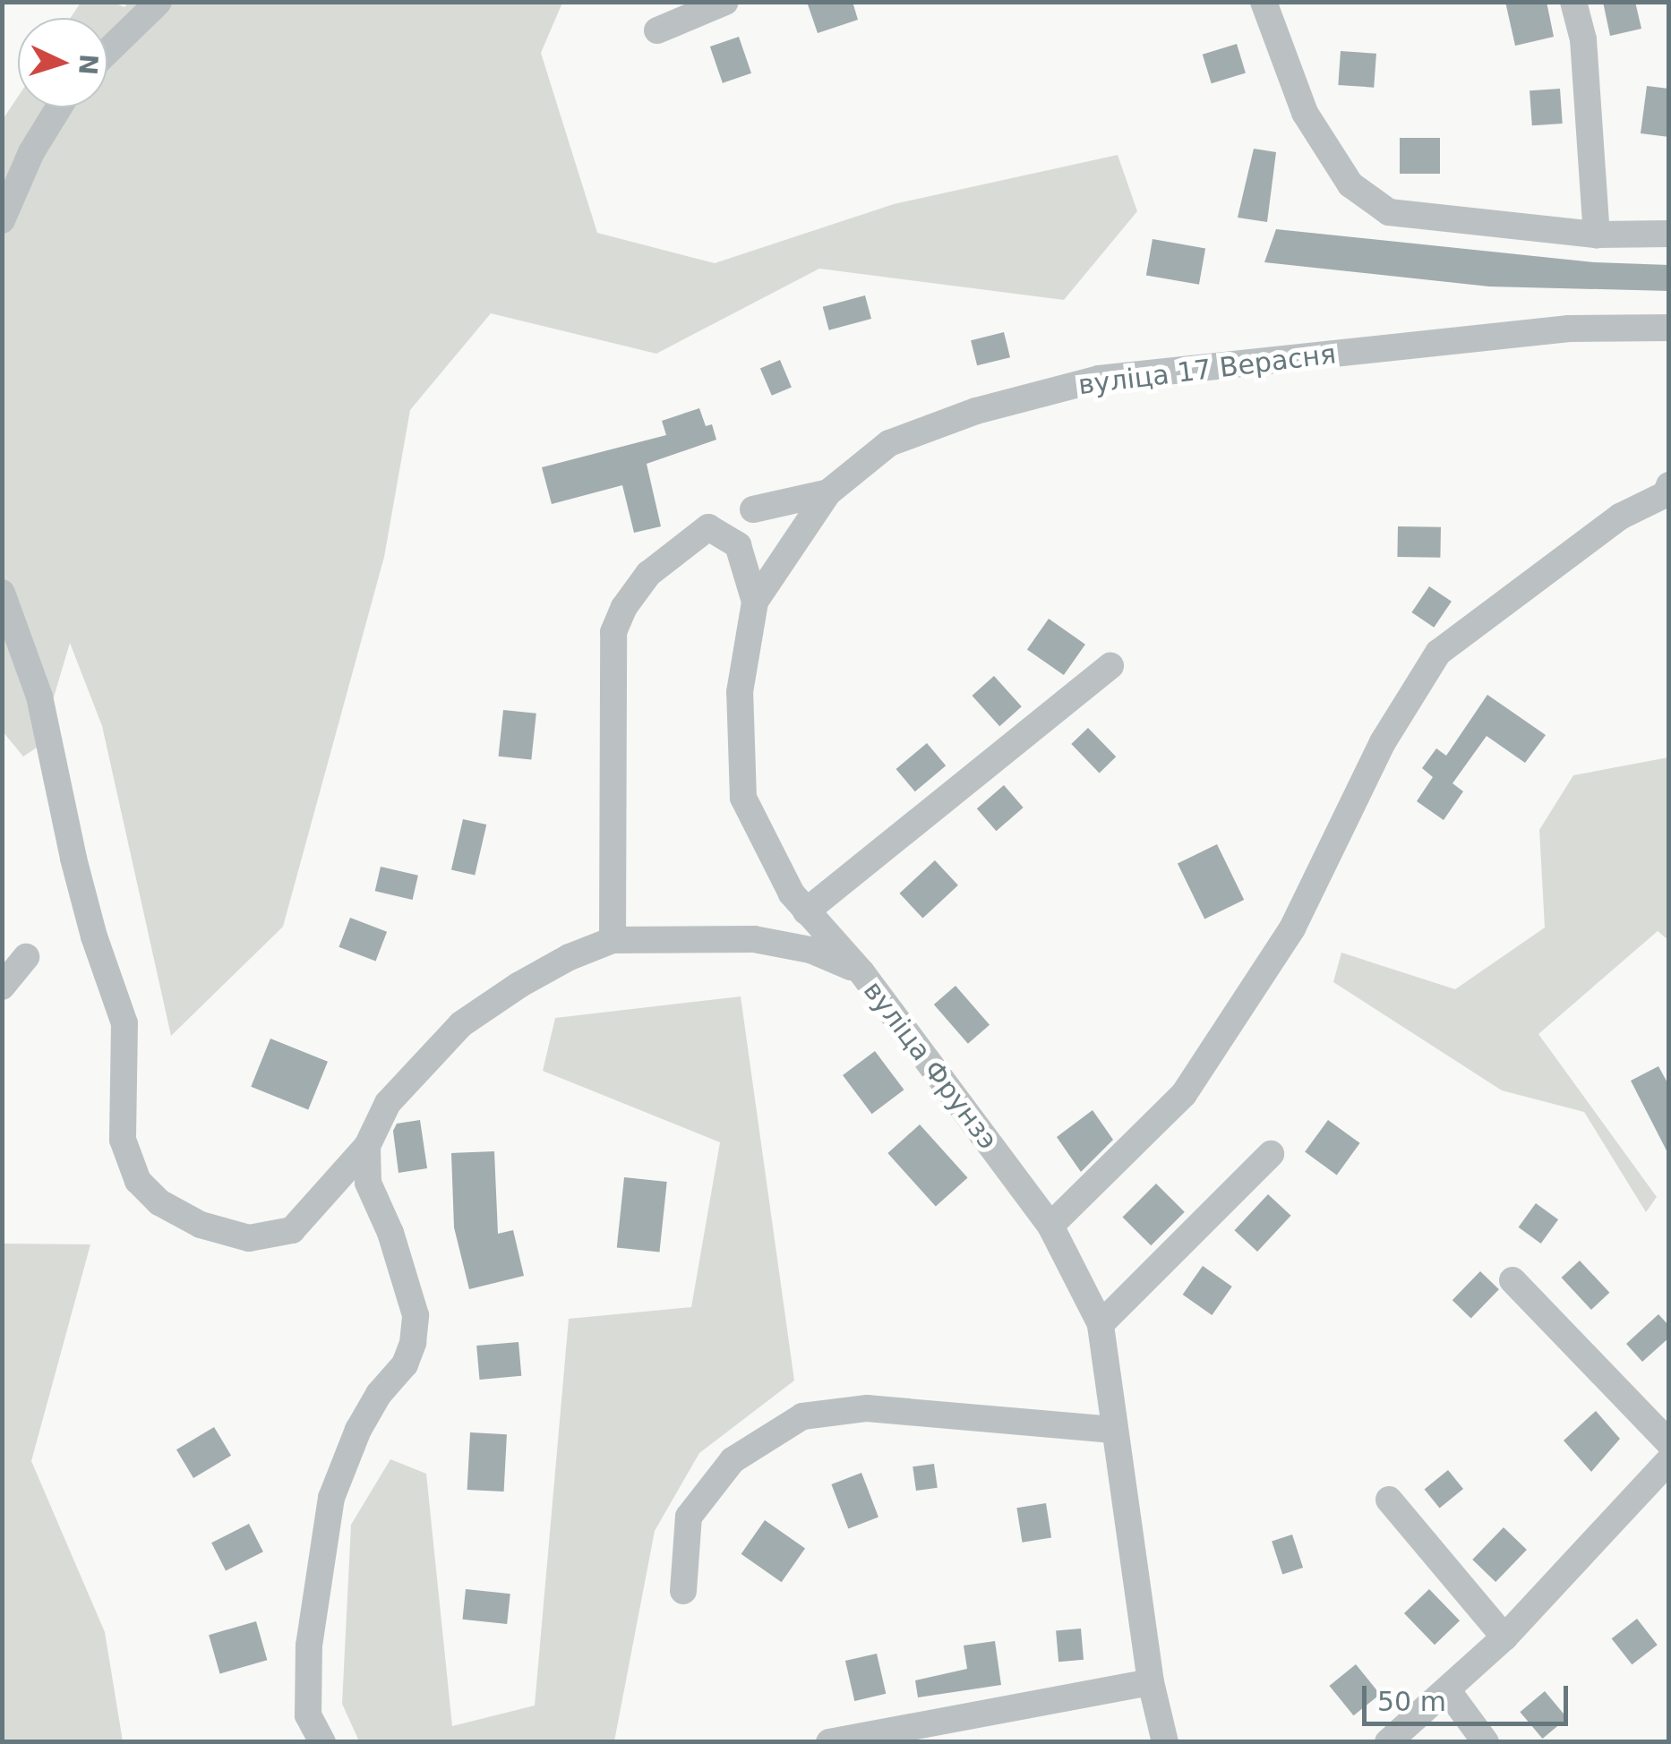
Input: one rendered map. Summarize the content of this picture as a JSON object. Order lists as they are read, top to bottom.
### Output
{
  "streets": {
    "street": ["вуліца 17 Верасня", "вуліца Фрунзэ"]
  },
  "crossings": [
    ["вуліца 17 Верасня", "вуліца Фрунзэ"]
  ],
  "scale_bar": "50 m",
  "north": "right"
}
